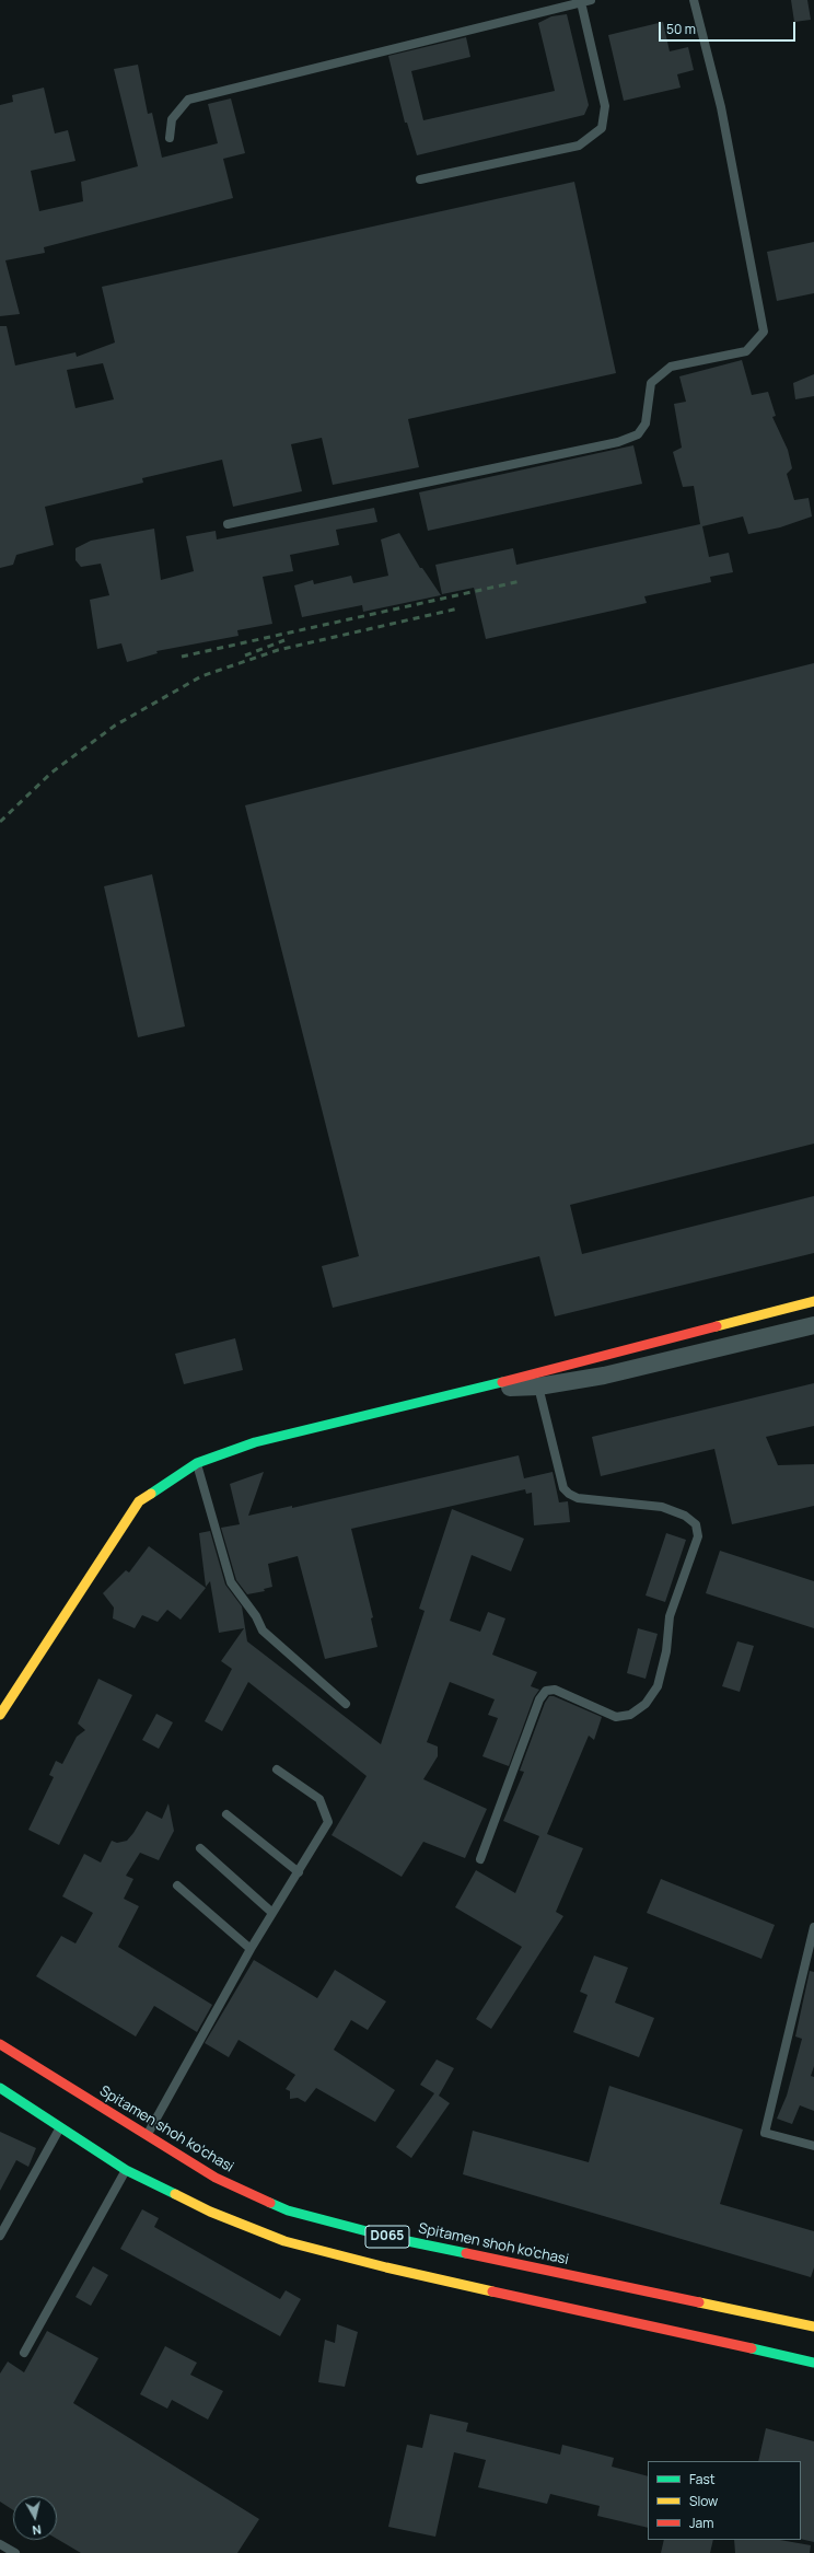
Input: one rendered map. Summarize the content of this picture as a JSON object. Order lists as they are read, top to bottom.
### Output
{
  "streets": {
    "main road": ["Spitamen shoh ko'chasi", "D065"]
  },
  "legend": ["Fast", "Slow", "Jam"],
  "scale_bar": "50 m",
  "north": "bottom"
}
